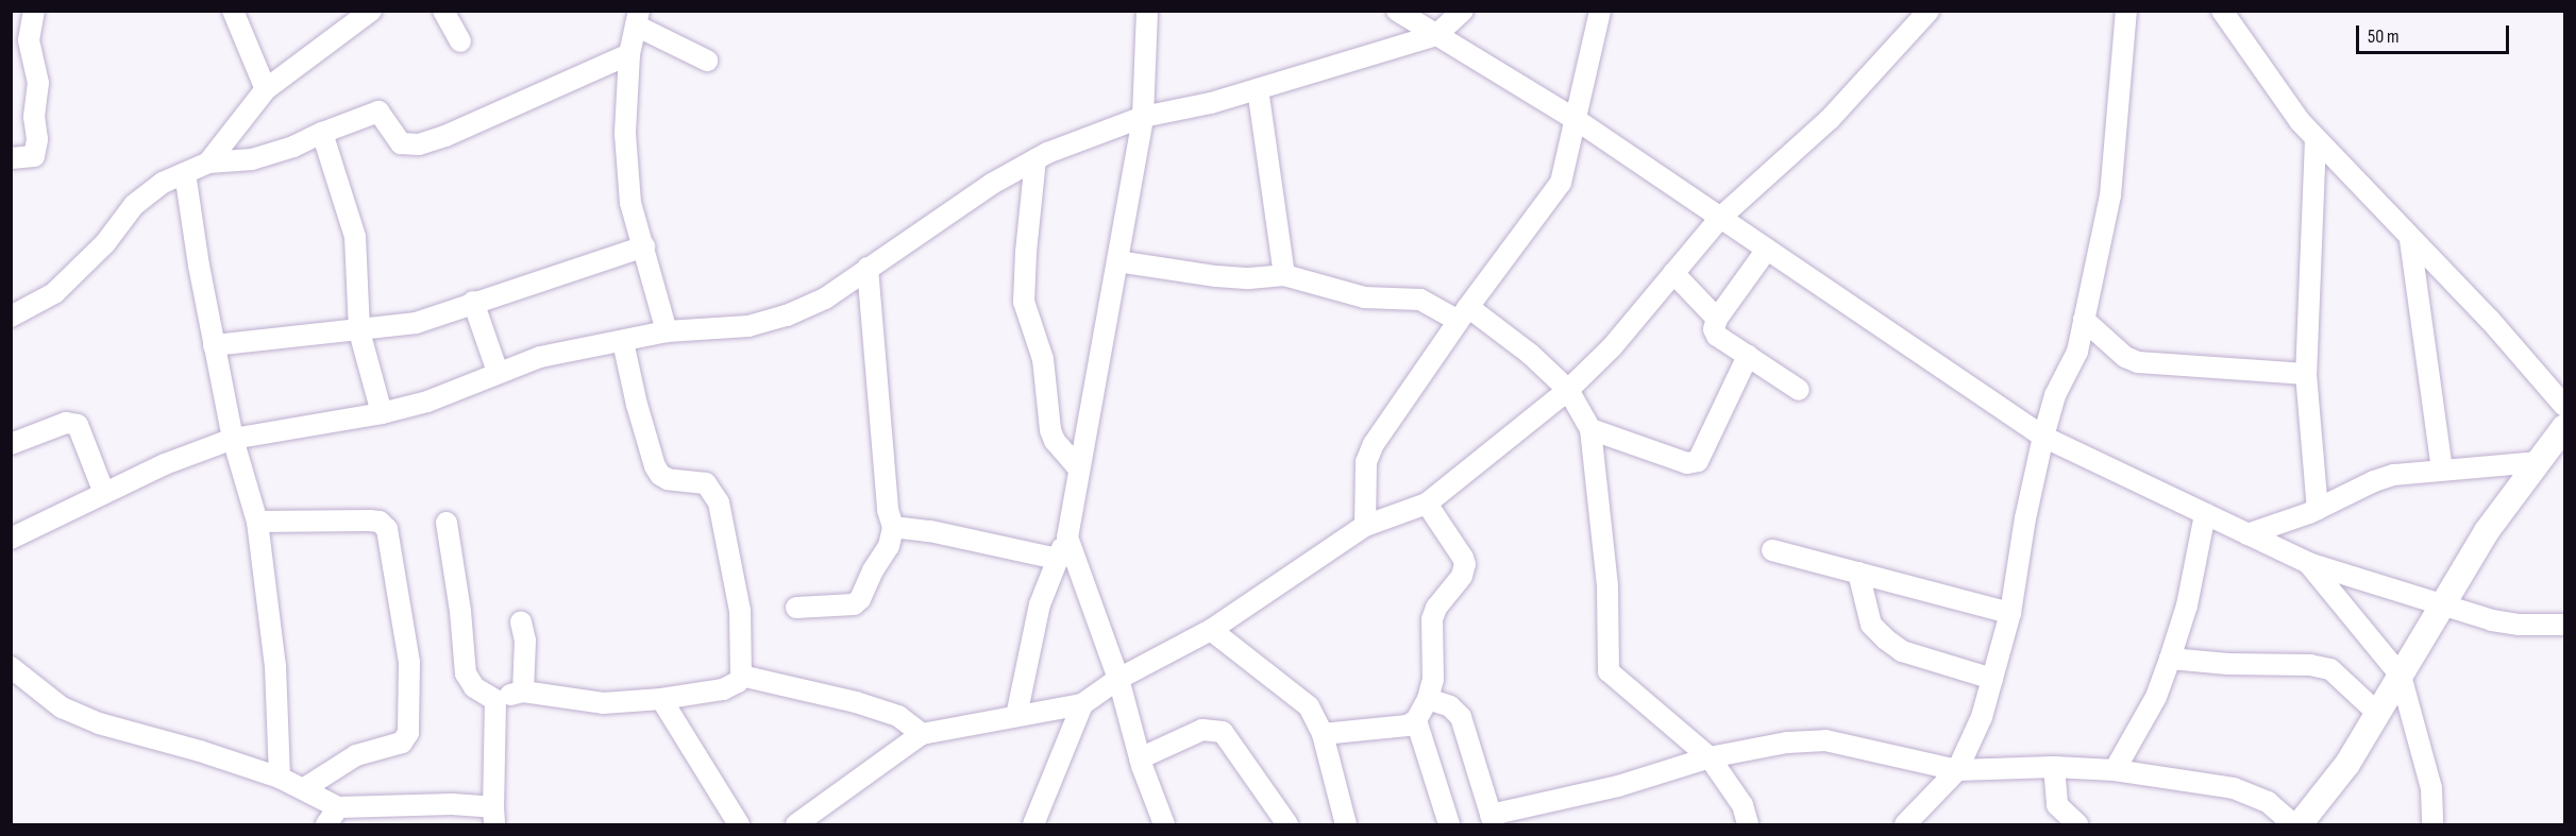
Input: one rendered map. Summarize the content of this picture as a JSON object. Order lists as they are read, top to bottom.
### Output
{
  "scale_bar": "50 m"
}
